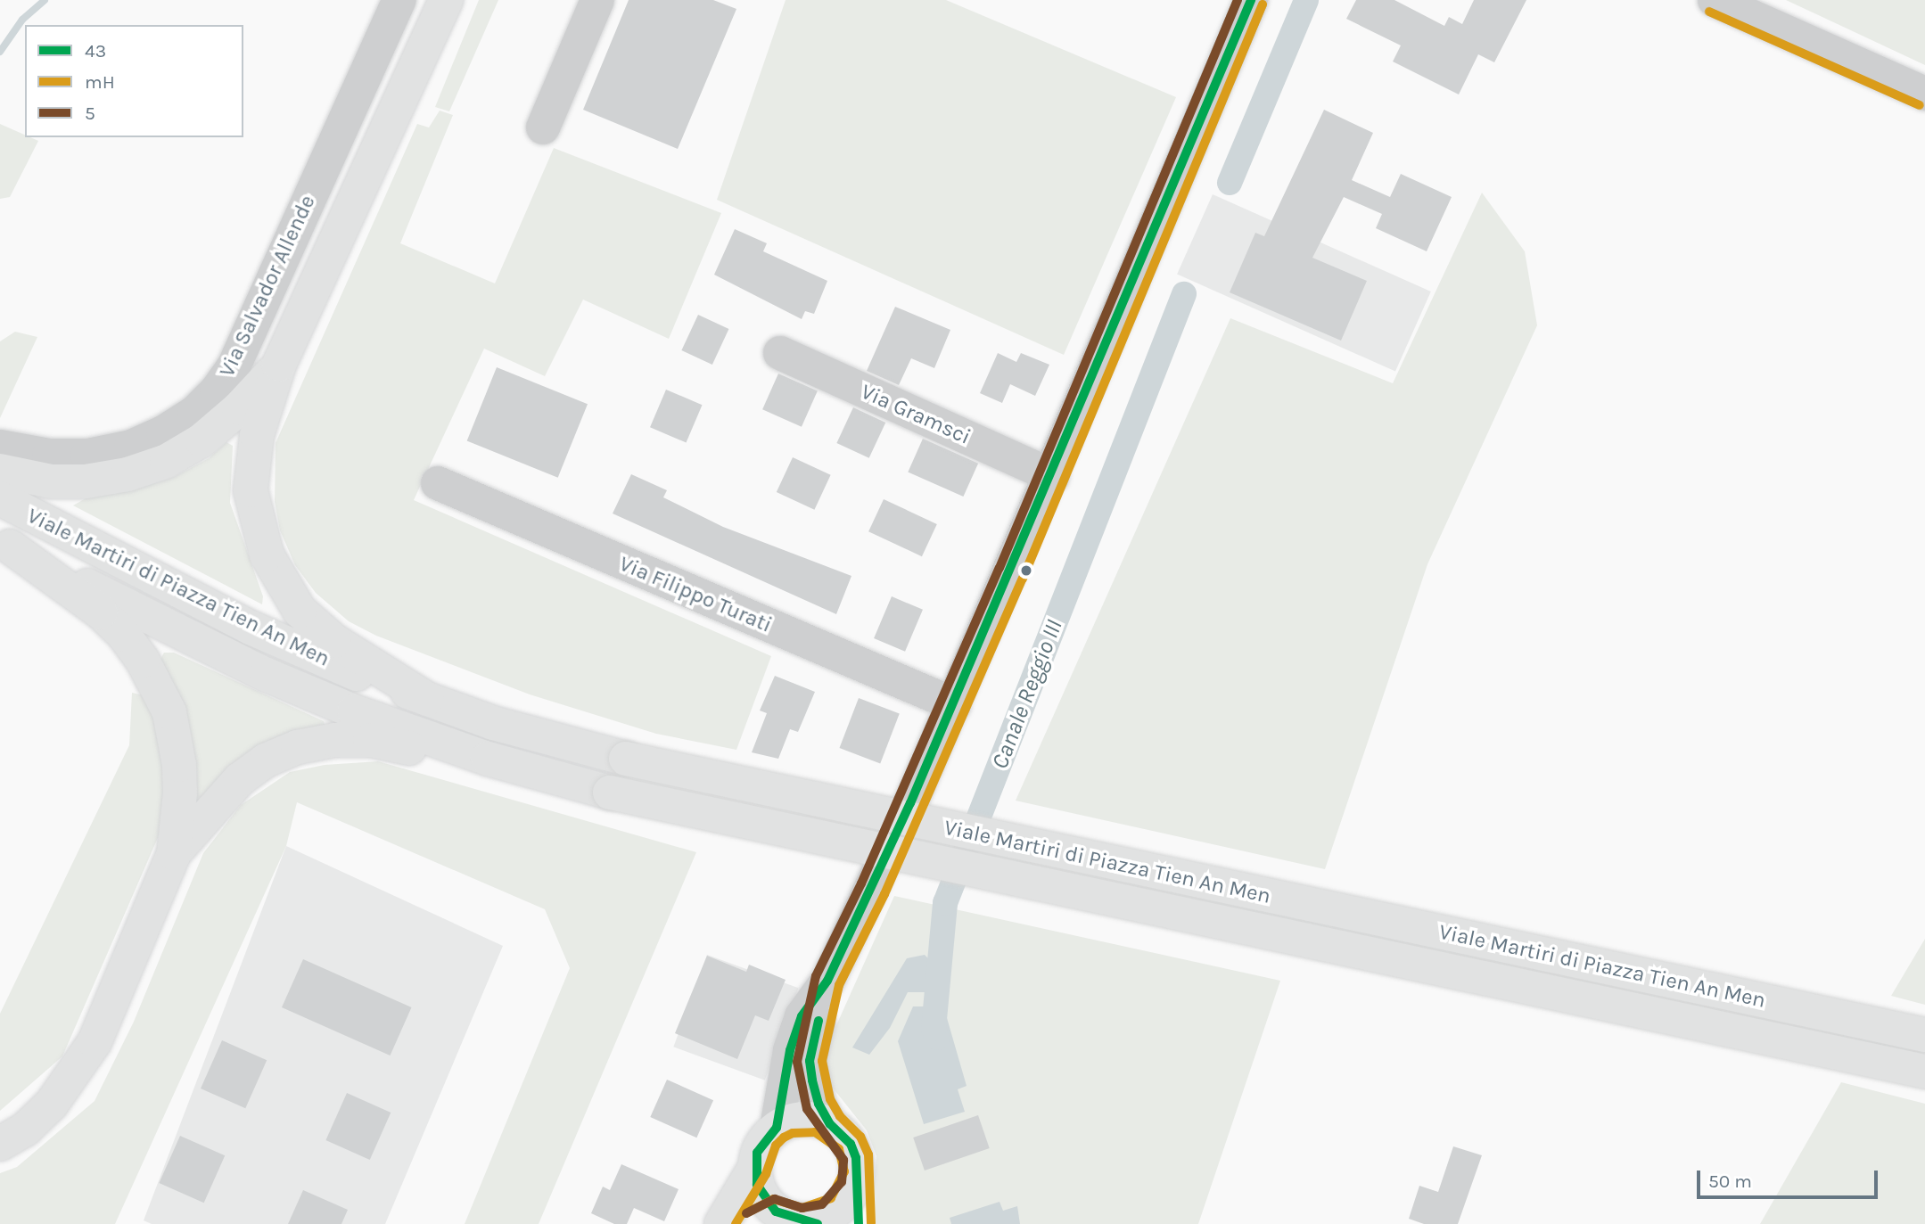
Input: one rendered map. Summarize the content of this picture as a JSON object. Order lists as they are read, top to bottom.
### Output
{
  "streets": {
    "main road": ["Viale Martiri di Piazza Tien An Men"],
    "street": ["Via Salvador Allende", "Via Gramsci", "Via Filippo Turati"]
  },
  "water": ["Canale Reggio III"],
  "lines": ["transit line 43", "transit line 5", "transit line mH"],
  "legend": ["43", "mH", "5"],
  "scale_bar": "50 m"
}
